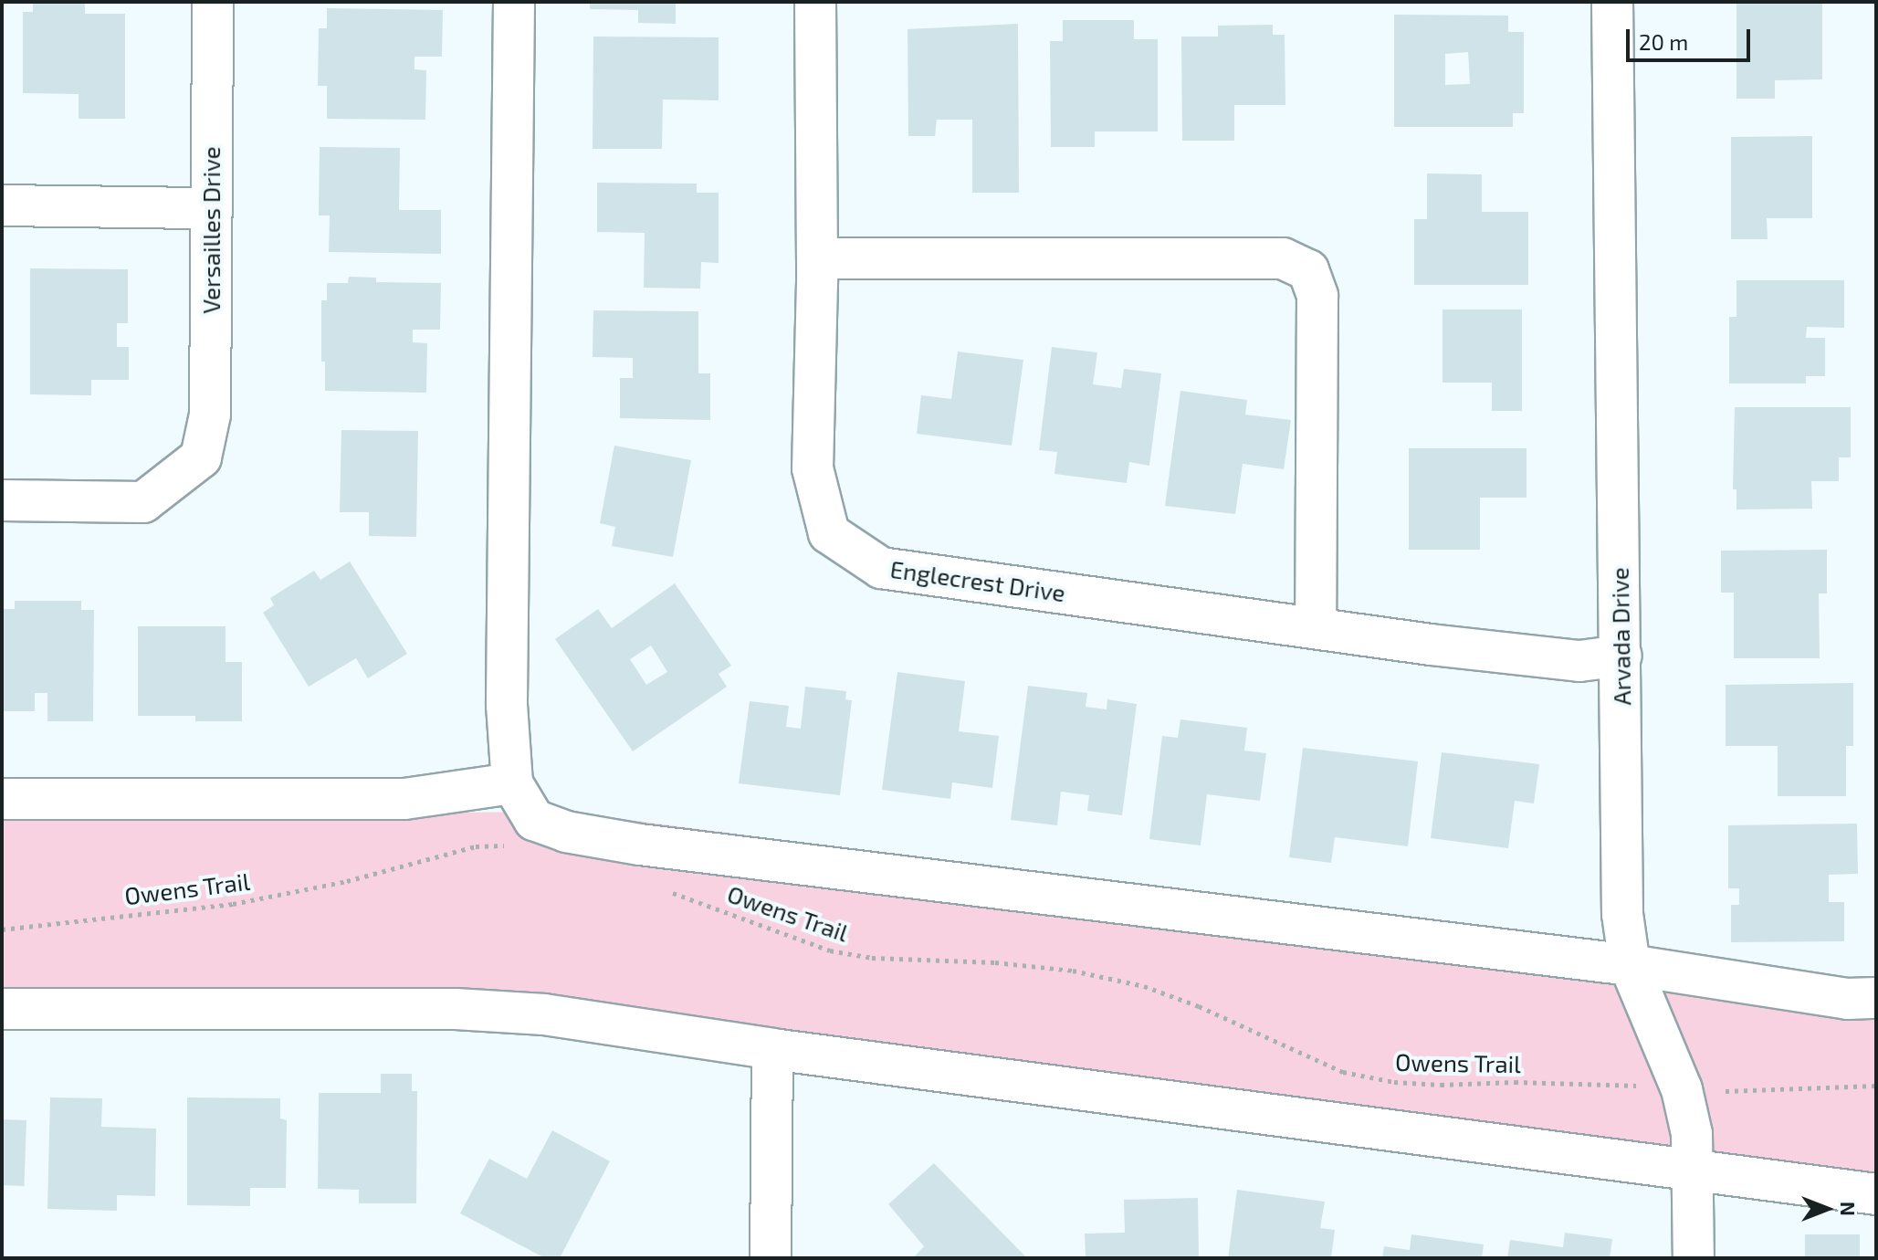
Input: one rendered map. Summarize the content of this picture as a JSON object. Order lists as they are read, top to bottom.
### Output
{
  "streets": {
    "street": ["Versailles Drive", "Englecrest Drive", "Arvada Drive"],
    "path": ["Owens Trail"]
  },
  "crossings": [
    ["Englecrest Drive", "Arvada Drive"]
  ],
  "scale_bar": "20 m",
  "north": "right"
}
